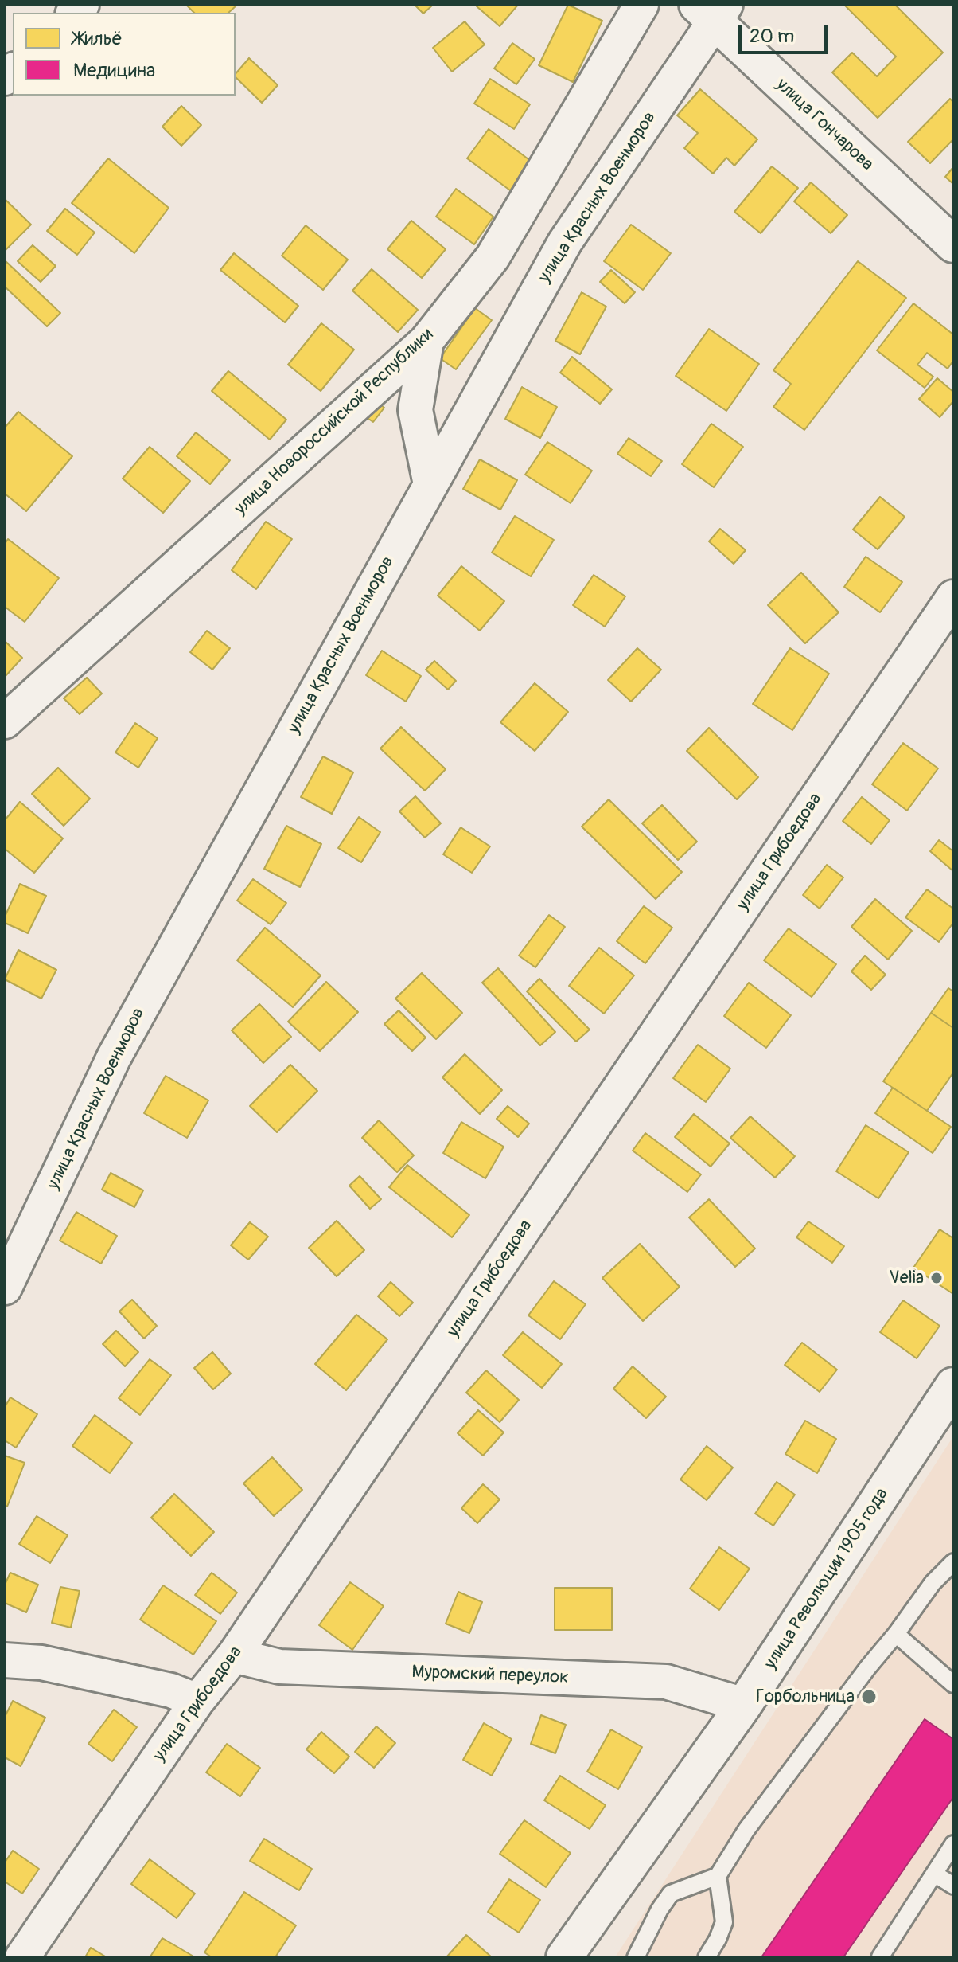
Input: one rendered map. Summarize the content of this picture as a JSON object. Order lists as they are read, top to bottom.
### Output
{
  "streets": {
    "street": [
      "улица Гончарова",
      "улица Красных Военморов",
      "улица Новороссийской Республики",
      "улица Грибоедова",
      "улица Революции 1905 года",
      "Муромский переулок"
    ]
  },
  "crossings": [
    ["улица Гончарова", "улица Красных Военморов"],
    ["улица Грибоедова", "Муромский переулок"],
    ["улица Революции 1905 года", "Муромский переулок"]
  ],
  "places": ["Velia", "Горбольница"],
  "legend": ["Жильё", "Медицина"],
  "scale_bar": "20 m"
}
